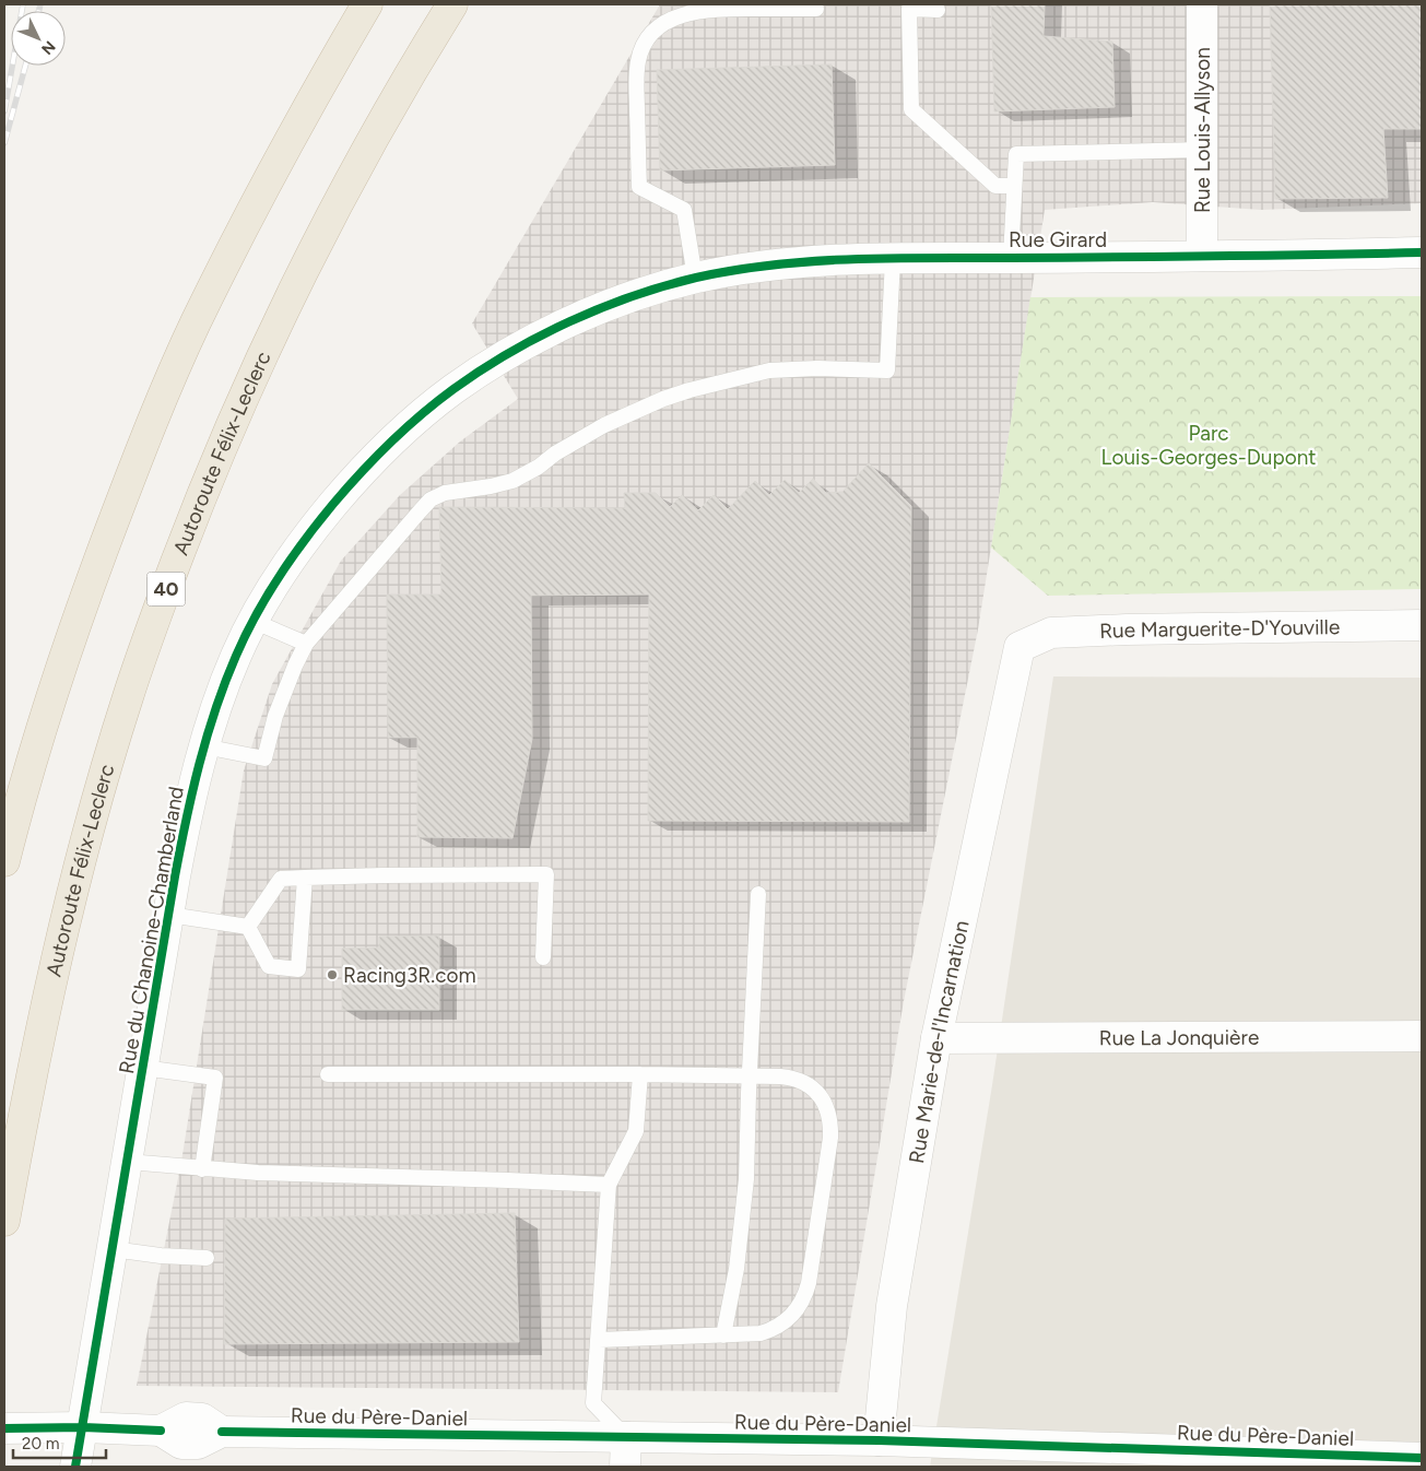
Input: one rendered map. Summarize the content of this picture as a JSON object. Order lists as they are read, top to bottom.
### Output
{
  "streets": {
    "highway": ["Autoroute Félix-Leclerc", "40"],
    "street": [
      "Rue Louis-Allyson",
      "Rue Girard",
      "Rue Marguerite-D'Youville",
      "Rue du Chanoine-Chamberland",
      "Rue La Jonquière",
      "Rue Marie-de-l'Incarnation",
      "Rue du Père-Daniel"
    ]
  },
  "crossings": [
    ["Rue Louis-Allyson", "Rue Girard"],
    ["Rue Girard", "Rue du Chanoine-Chamberland"],
    ["Rue Marguerite-D'Youville", "Rue Marie-de-l'Incarnation"],
    ["Rue du Chanoine-Chamberland", "Rue du Père-Daniel"],
    ["Rue La Jonquière", "Rue Marie-de-l'Incarnation"],
    ["Rue Marie-de-l'Incarnation", "Rue du Père-Daniel"]
  ],
  "parks": ["Parc Louis-Georges-Dupont"],
  "places": ["Racing3R.com"],
  "scale_bar": "20 m",
  "north": "bottom right"
}
